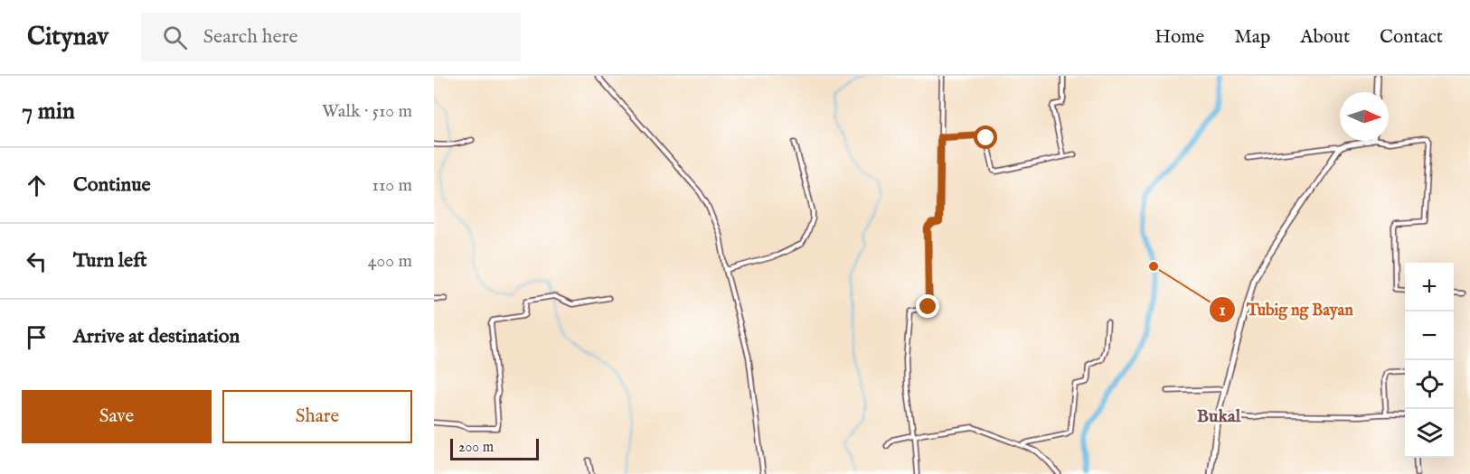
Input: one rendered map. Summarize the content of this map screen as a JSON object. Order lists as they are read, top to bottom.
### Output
{
  "districts": ["Bukal"],
  "places": ["Tubig ng Bayan"],
  "scale_bar": "200 m",
  "north": "right",
  "page": {
    "header": "Citynav",
    "search": "Search here",
    "nav": [
      "Home",
      "Map",
      "About",
      "Contact"
    ],
    "heading": ["7 min", "Walk · 510 m"],
    "list": [
      ["Continue", "110 m"],
      ["Turn left", "400 m"],
      "Arrive at destination"
    ],
    "map_buttons": ["+", "−"],
    "buttons": ["Save", "Share"],
    "scale": "200 m"
  }
}
